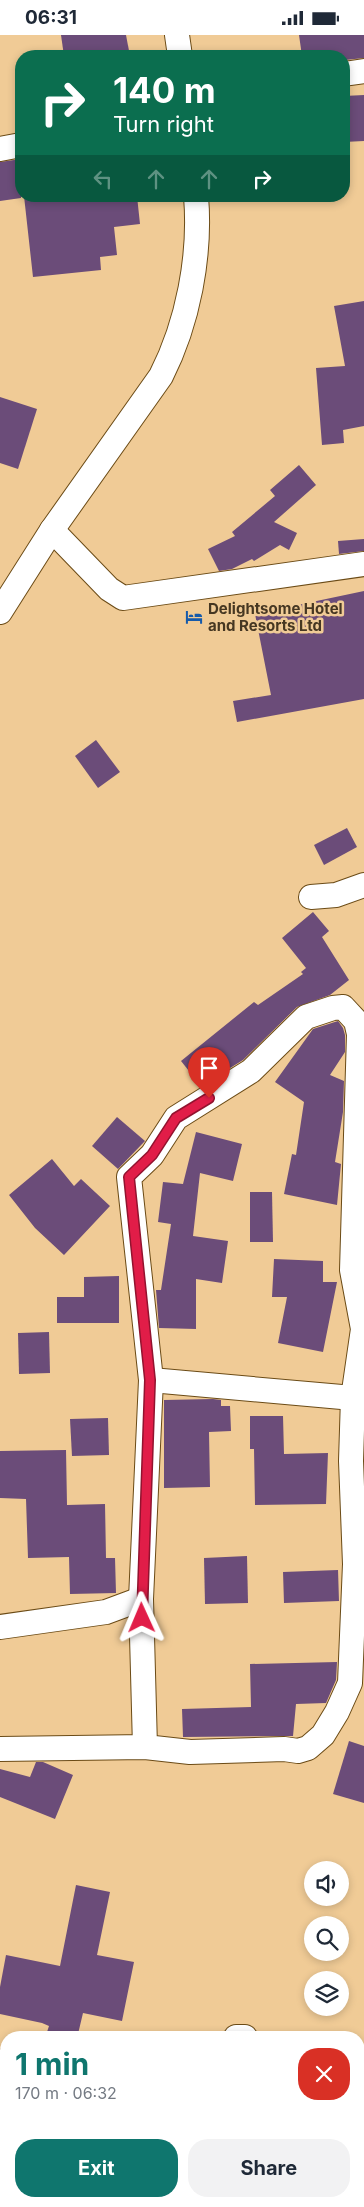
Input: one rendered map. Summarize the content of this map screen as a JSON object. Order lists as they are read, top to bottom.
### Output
{
  "places": {
    "hotel": ["Delightsome Hotel and Resorts Ltd"]
  },
  "page": {
    "status": "06:31",
    "turn": ["140 m", "Turn right"],
    "heading": ["1 min", "170 m · 06:32"],
    "buttons": ["Exit", "Share"]
  }
}
